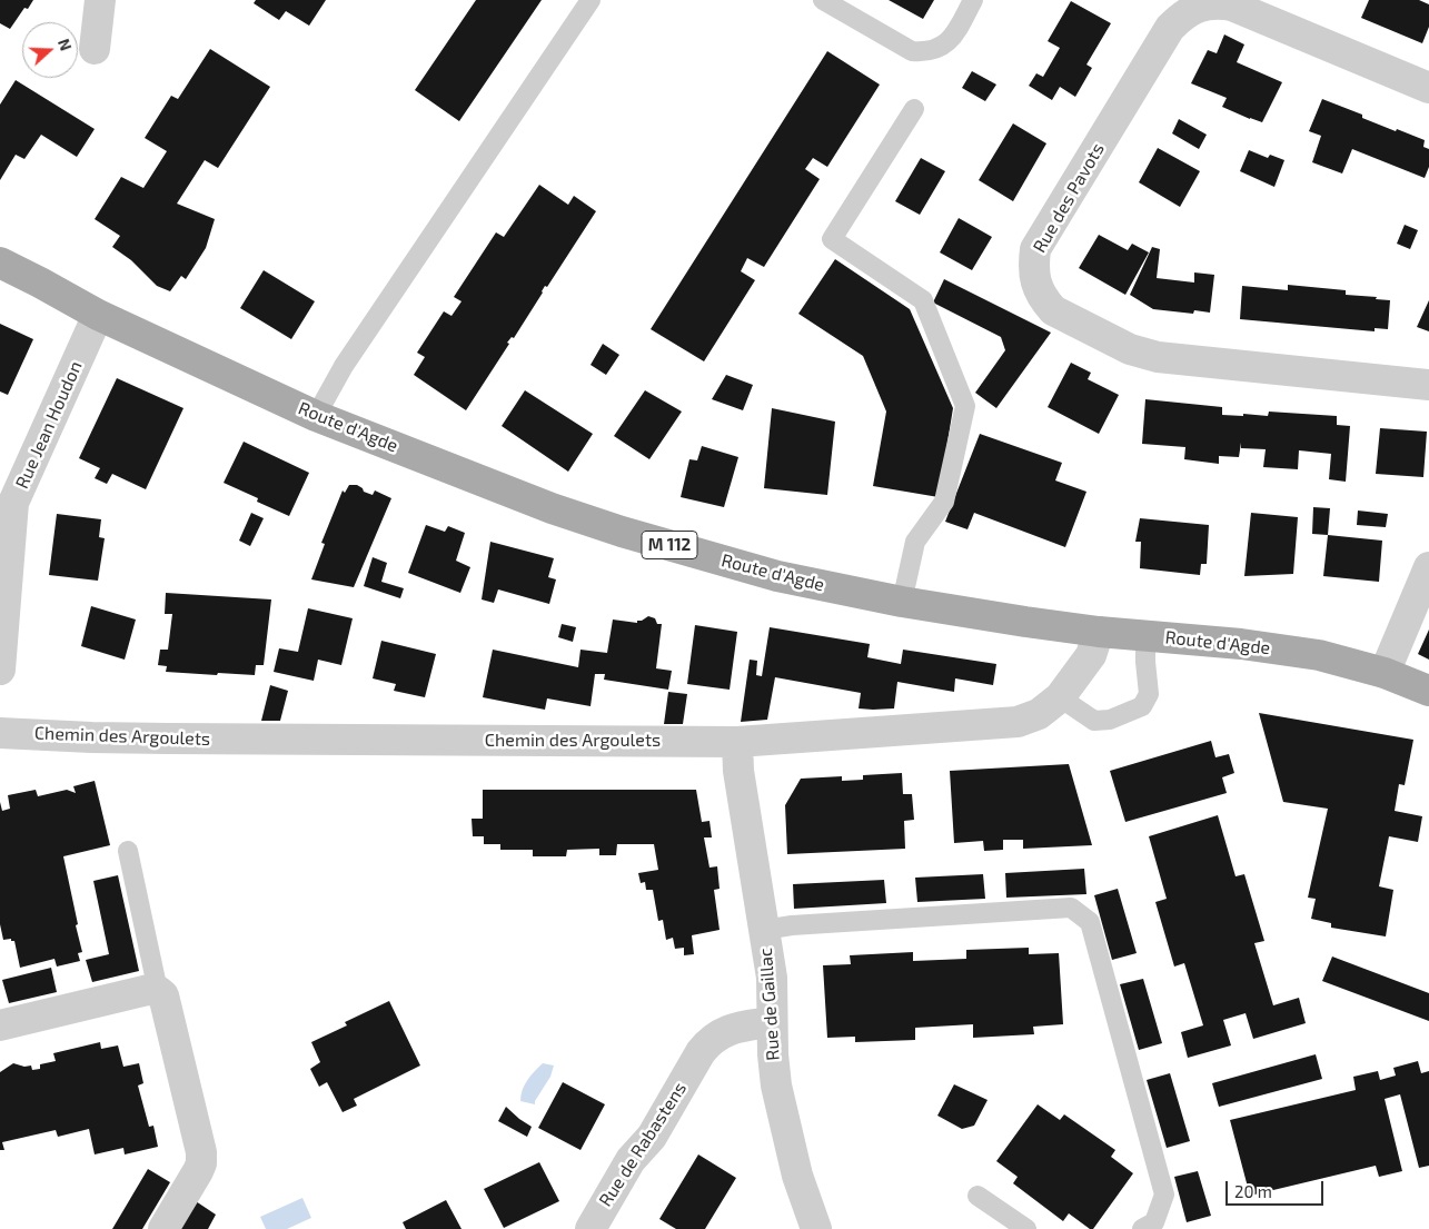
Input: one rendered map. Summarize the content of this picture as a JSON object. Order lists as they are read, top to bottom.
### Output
{
  "streets": {
    "main road": ["Route d'Agde", "M 112"],
    "street": [
      "Rue des Pavots",
      "Rue Jean Houdon",
      "Chemin des Argoulets",
      "Rue de Gaillac",
      "Rue de Rabastens"
    ]
  },
  "crossings": [
    ["Rue Jean Houdon", "Route d'Agde"],
    ["Route d'Agde", "Chemin des Argoulets"],
    ["Chemin des Argoulets", "Rue de Gaillac"],
    ["Rue de Gaillac", "Rue de Rabastens"]
  ],
  "scale_bar": "20 m",
  "north": "right"
}
